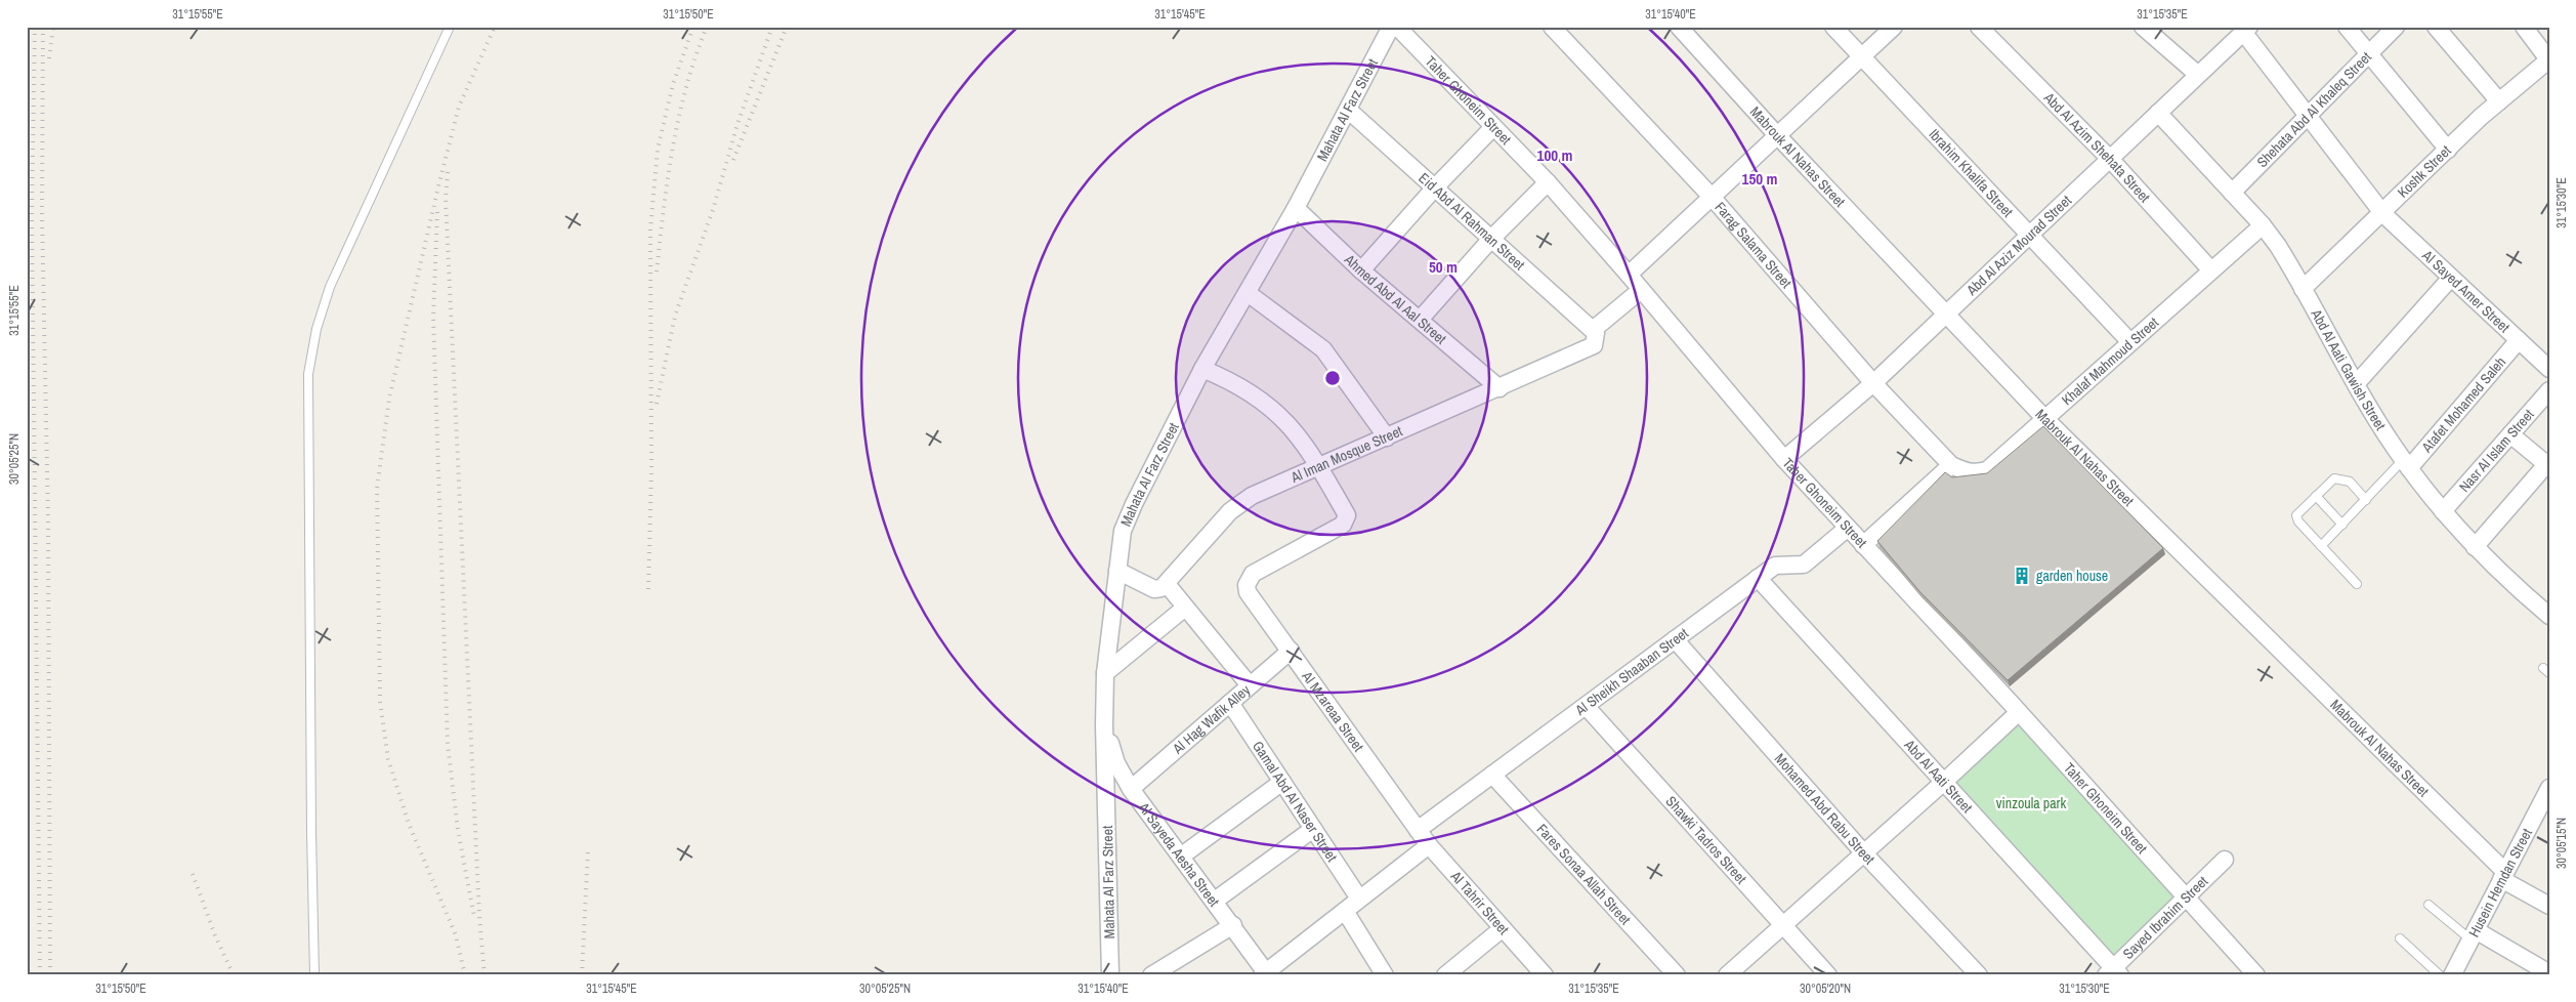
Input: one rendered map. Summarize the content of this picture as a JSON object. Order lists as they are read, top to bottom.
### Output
{
  "streets": {
    "street": [
      "Taher Ghoneim Street",
      "Mahata Al Farz Street",
      "Shehata Abd Al Khaleq Street",
      "Abd Al Azim Shehata Street",
      "Mabrouk Al Nahas Street",
      "Ibrahim Khalifa Street",
      "Koshk Street",
      "Eid Abd Al Rahman Street",
      "Farag Salama Street",
      "Abd Al Aziz Mourad Street",
      "Al Sayed Amer Street",
      "Ahmed Abd Al Aal Street",
      "Khalaf Mahmoud Street",
      "Abd Al Aati Gawish Street",
      "Atafet Mohamed Saleh",
      "Nasr Al Islam Street",
      "Al Iman Mosque Street",
      "Al Sheikh Shaaban Street",
      "Al Mzareaa Street",
      "Al Hag Wafik Alley",
      "Abd Al Aati Street",
      "Gamal Abd Al Naser Street",
      "Mohamed Abd Rabu Street",
      "Shawki Tadros Street",
      "Al Sayeda Aesha Street",
      "Fares Sonaa Allah Street",
      "Husein Hemdan Street",
      "Al Tahrir Street",
      "Sayed Ibrahim Street"
    ]
  },
  "crossings": [
    ["Taher Ghoneim Street", "Abd Al Aziz Mourad Street"],
    ["Taher Ghoneim Street", "Al Sheikh Shaaban Street"],
    ["Taher Ghoneim Street", "Sayed Ibrahim Street"],
    ["Mahata Al Farz Street", "Eid Abd Al Rahman Street"],
    ["Mahata Al Farz Street", "Ahmed Abd Al Aal Street"],
    ["Mahata Al Farz Street", "Al Sayeda Aesha Street"],
    ["Shehata Abd Al Khaleq Street", "Al Sayed Amer Street"],
    ["Shehata Abd Al Khaleq Street", "Abd Al Aati Gawish Street"],
    ["Abd Al Azim Shehata Street", "Abd Al Aziz Mourad Street"],
    ["Abd Al Azim Shehata Street", "Khalaf Mahmoud Street"],
    ["Mabrouk Al Nahas Street", "Abd Al Aziz Mourad Street"],
    ["Mabrouk Al Nahas Street", "Khalaf Mahmoud Street"],
    ["Mabrouk Al Nahas Street", "Husein Hemdan Street"],
    ["Ibrahim Khalifa Street", "Abd Al Aziz Mourad Street"],
    ["Ibrahim Khalifa Street", "Khalaf Mahmoud Street"],
    ["Koshk Street", "Al Sayed Amer Street"],
    ["Koshk Street", "Abd Al Aati Gawish Street"],
    ["Eid Abd Al Rahman Street", "Al Iman Mosque Street"],
    ["Farag Salama Street", "Abd Al Aziz Mourad Street"],
    ["Farag Salama Street", "Khalaf Mahmoud Street"],
    ["Abd Al Aziz Mourad Street", "Al Sayed Amer Street"],
    ["Abd Al Aziz Mourad Street", "Abd Al Aati Gawish Street"],
    ["Al Sayed Amer Street", "Atafet Mohamed Saleh"],
    ["Ahmed Abd Al Aal Street", "Al Iman Mosque Street"],
    ["Khalaf Mahmoud Street", "Abd Al Aati Gawish Street"],
    ["Abd Al Aati Gawish Street", "Atafet Mohamed Saleh"],
    ["Abd Al Aati Gawish Street", "Nasr Al Islam Street"],
    ["Al Iman Mosque Street", "Al Mzareaa Street"],
    ["Al Sheikh Shaaban Street", "Al Mzareaa Street"],
    ["Al Sheikh Shaaban Street", "Abd Al Aati Street"],
    ["Al Sheikh Shaaban Street", "Mohamed Abd Rabu Street"],
    ["Al Sheikh Shaaban Street", "Shawki Tadros Street"],
    ["Al Sheikh Shaaban Street", "Fares Sonaa Allah Street"],
    ["Al Sheikh Shaaban Street", "Al Tahrir Street"],
    ["Al Mzareaa Street", "Al Hag Wafik Alley"],
    ["Al Mzareaa Street", "Al Tahrir Street"],
    ["Al Hag Wafik Alley", "Gamal Abd Al Naser Street"],
    ["Al Hag Wafik Alley", "Al Sayeda Aesha Street"],
    ["Abd Al Aati Street", "Sayed Ibrahim Street"]
  ],
  "parks": ["vinzoula park"],
  "places": {
    "building": ["garden house"]
  },
  "coordinates": [
    "31°15'55\"E",
    "31°15'50\"E",
    "31°15'45\"E",
    "31°15'40\"E",
    "31°15'35\"E",
    "31°15'30\"E",
    "30°05'25\"N",
    "30°05'15\"N",
    "30°05'20\"N"
  ],
  "rings": ["100 m", "150 m", "50 m"]
}
